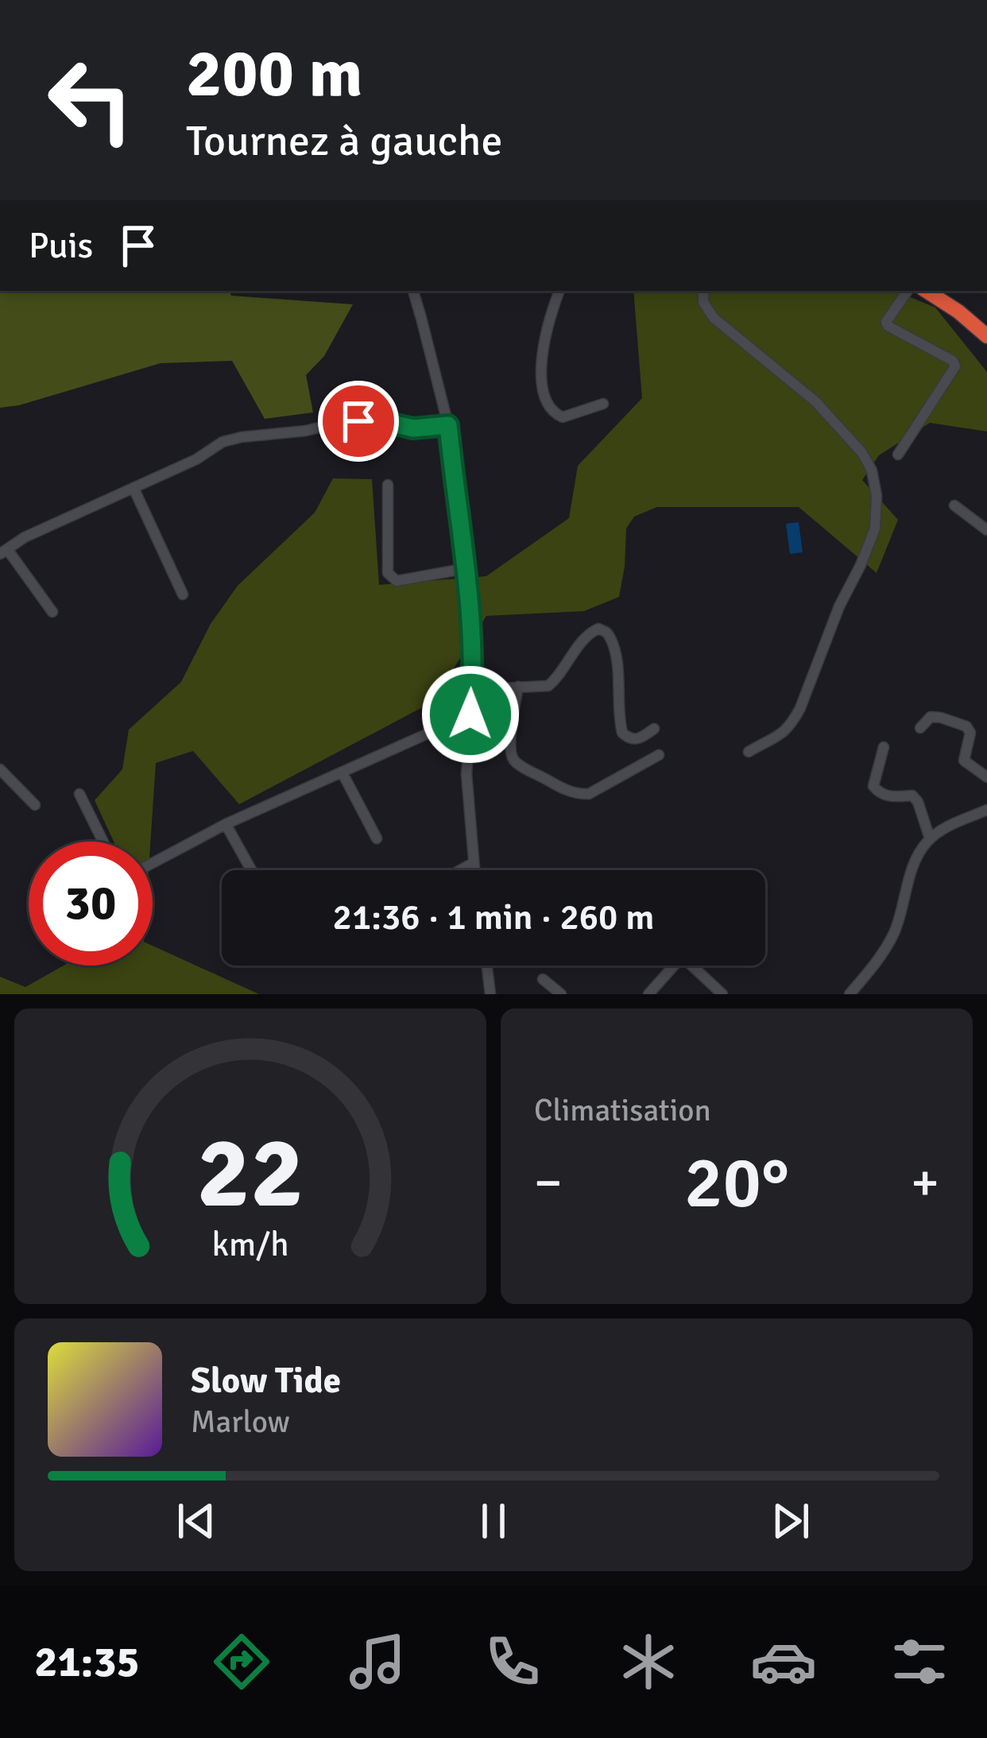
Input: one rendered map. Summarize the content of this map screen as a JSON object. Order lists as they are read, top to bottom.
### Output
{
  "page": {
    "turn": ["200 m", "Tournez à gauche"],
    "then": "Puis",
    "limit": "30",
    "trip": "21:36 · 1 min · 260 m",
    "tile": "Climatisation",
    "heat": ["−", "20°", "+"],
    "song": ["Slow Tide", "Marlow"],
    "tabs": "21:35",
    "gauge": ["22", "km/h"]
  }
}
